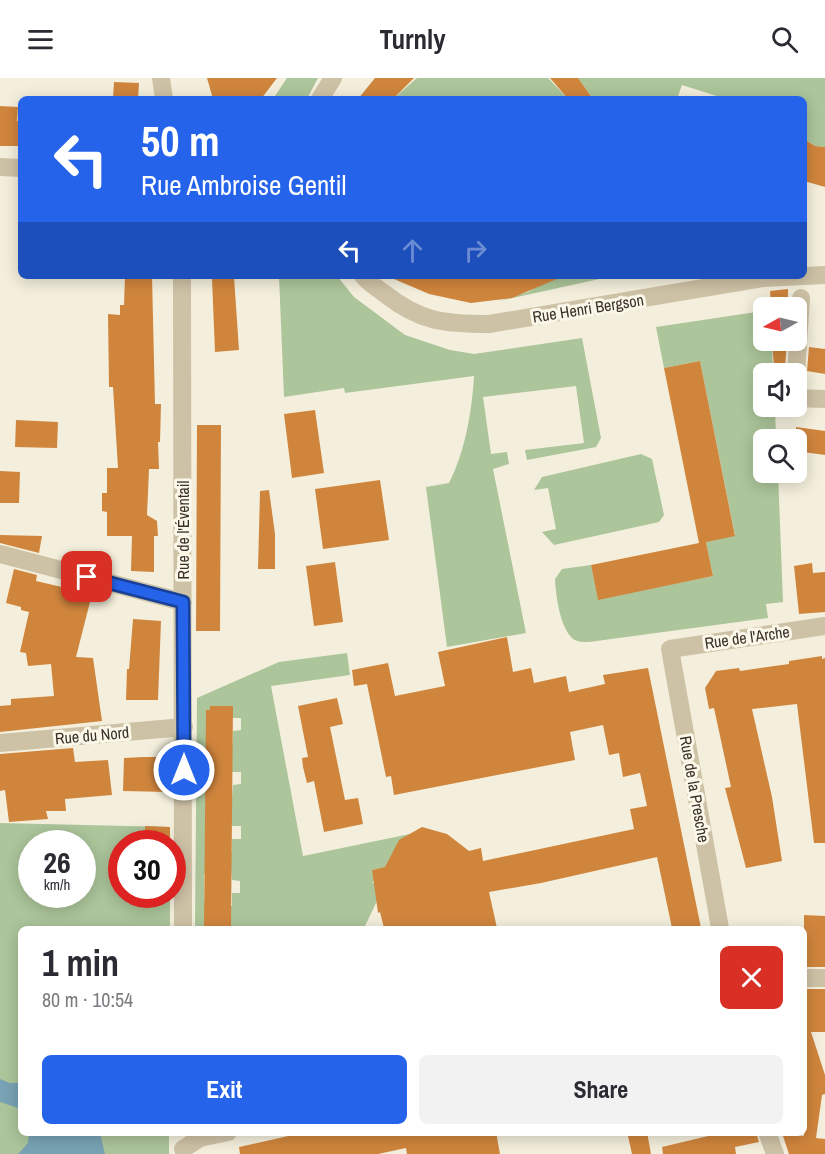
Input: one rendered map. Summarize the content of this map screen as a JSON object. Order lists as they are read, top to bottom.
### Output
{
  "streets": {
    "street": [
      "Rue Henri Bergson",
      "Rue de l'Éventail",
      "Rue de l'Arche",
      "Rue du Nord",
      "Rue de la Presche"
    ]
  },
  "crossings": [
    ["Rue de l'Éventail", "Rue du Nord"],
    ["Rue de l'Arche", "Rue de la Presche"]
  ],
  "north": "left",
  "page": {
    "header": "Turnly",
    "turn": ["50 m", "Rue Ambroise Gentil"],
    "speed": "26 km/h",
    "limit": "30",
    "heading": ["1 min", "80 m · 10:54"],
    "buttons": ["Exit", "Share"]
  }
}
